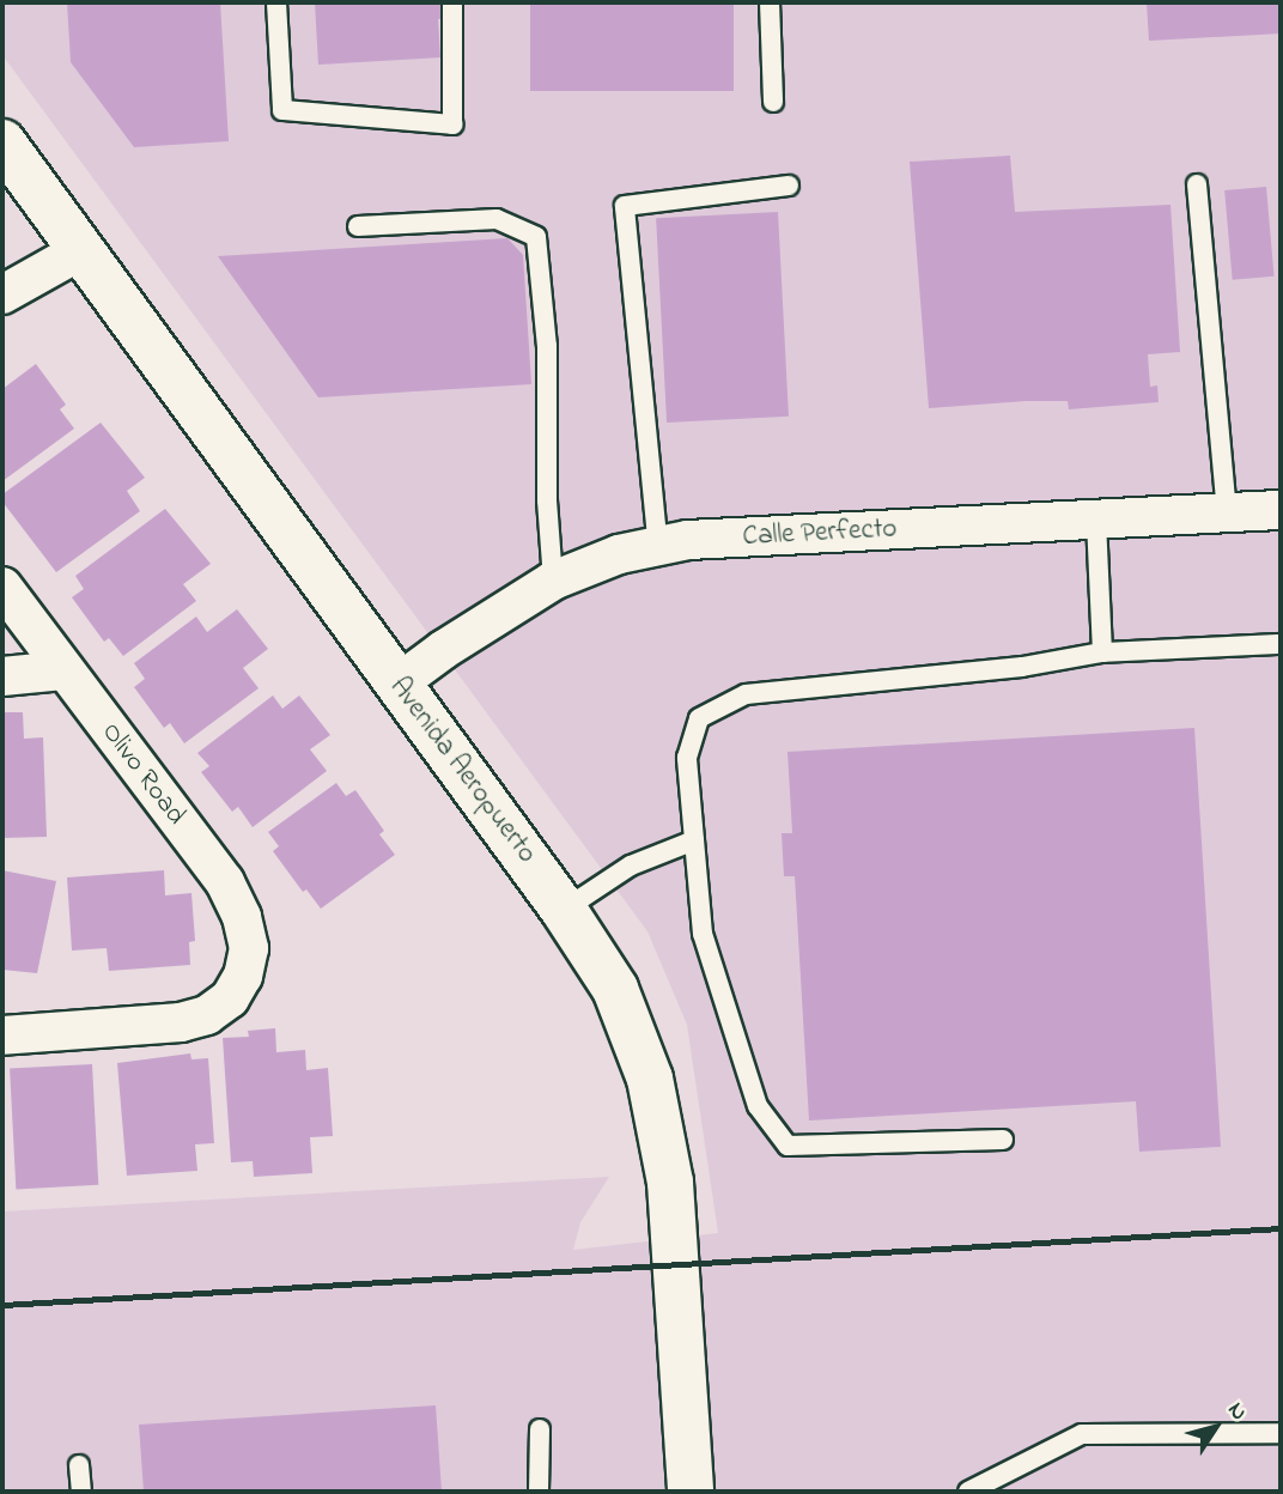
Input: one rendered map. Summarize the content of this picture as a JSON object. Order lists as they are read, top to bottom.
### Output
{
  "streets": {
    "street": ["Calle Perfecto", "Avenida Aeropuerto", "Olivo Road"]
  },
  "crossings": [
    ["Calle Perfecto", "Avenida Aeropuerto"]
  ],
  "north": "top right"
}
